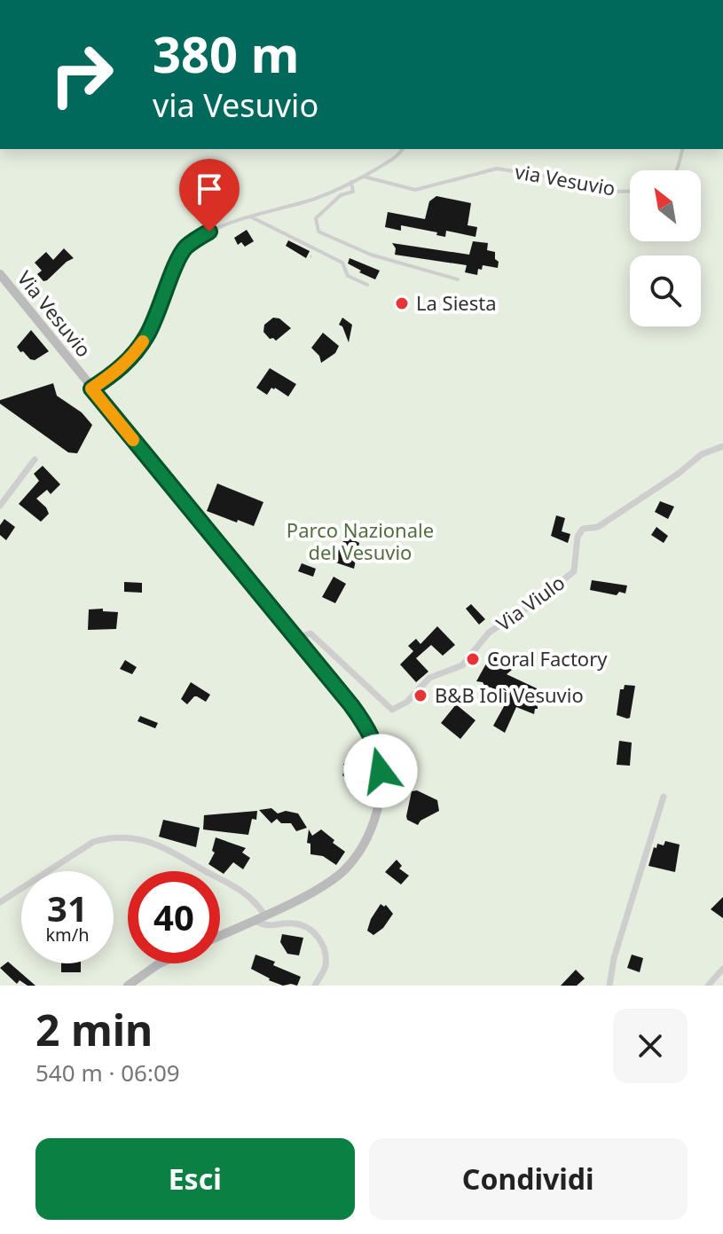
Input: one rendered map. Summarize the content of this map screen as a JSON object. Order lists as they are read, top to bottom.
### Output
{
  "streets": {
    "street": ["Via Vesuvio", "Via Viulo"],
    "lane": ["via Vesuvio"]
  },
  "crossings": [
    ["Via Vesuvio", "Via Viulo"]
  ],
  "parks": ["Parco Nazionale del Vesuvio"],
  "places": ["La Siesta", "Coral Factory", "B&B Iolì Vesuvio"],
  "north": "top left",
  "page": {
    "turn": ["380 m", "via Vesuvio"],
    "speed": "31 km/h",
    "limit": "40",
    "heading": ["2 min", "540 m · 06:09"],
    "buttons": ["Esci", "Condividi"]
  }
}
